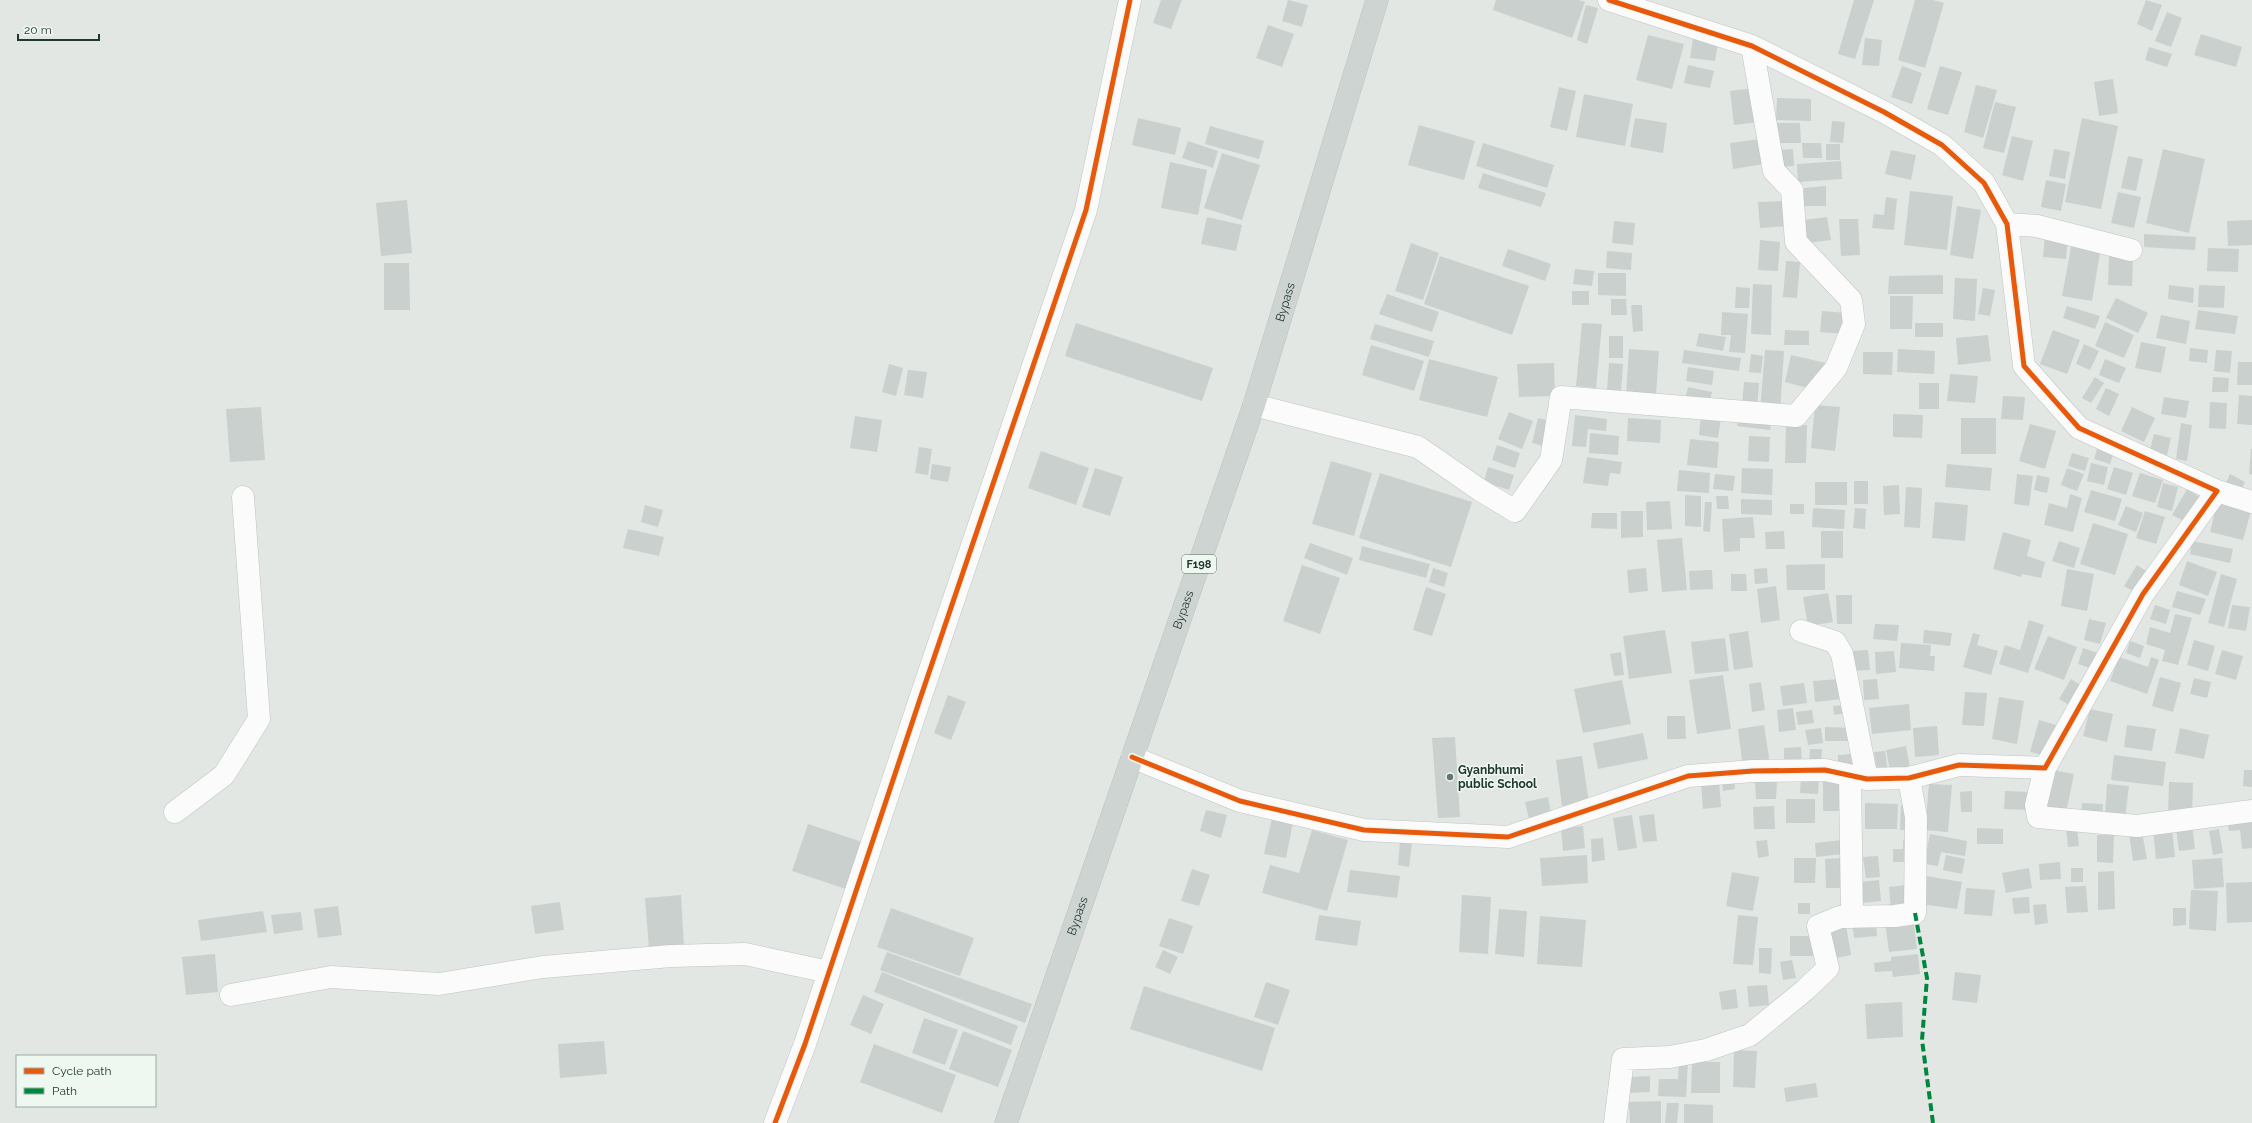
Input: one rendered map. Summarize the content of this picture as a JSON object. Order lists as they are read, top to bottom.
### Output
{
  "streets": {
    "main road": ["Bypass", "F198"]
  },
  "places": ["Gyanbhumi public School"],
  "legend": ["Cycle path", "Path"],
  "scale_bar": "20 m"
}
